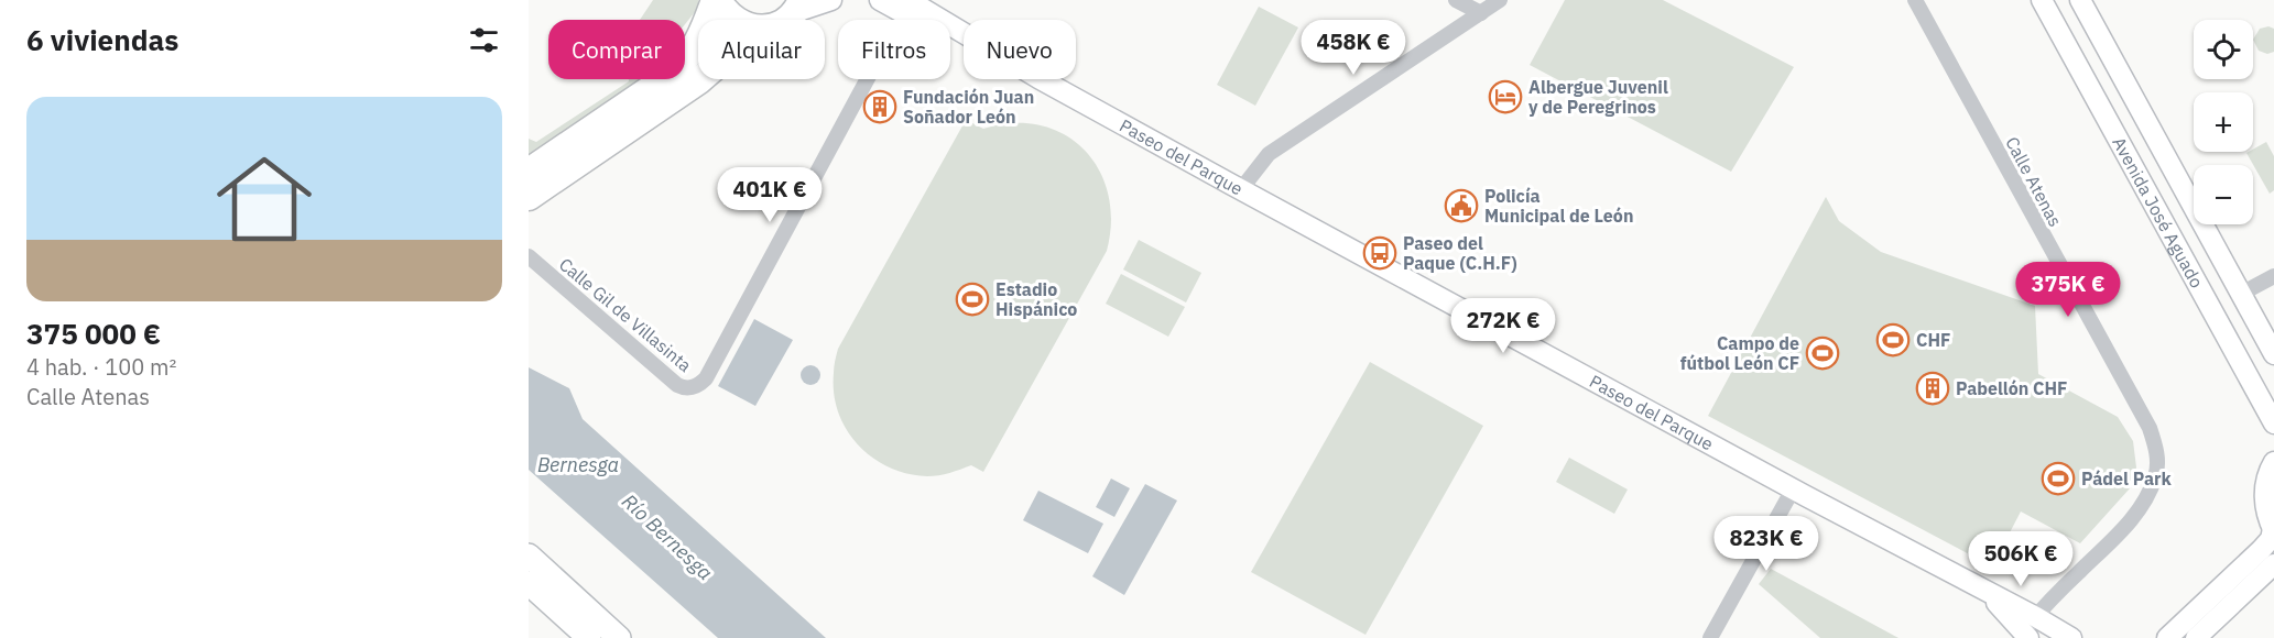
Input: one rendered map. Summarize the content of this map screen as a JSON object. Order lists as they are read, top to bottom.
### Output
{
  "streets": {
    "street": [
      "Paseo del Parque",
      "Calle Atenas",
      "Avenida José Aguado",
      "Calle Gil de Villasinta"
    ]
  },
  "crossings": [
    ["Paseo del Parque", "Calle Atenas"],
    ["Paseo del Parque", "Calle Gil de Villasinta"]
  ],
  "water": ["Bernesga", "Río Bernesga"],
  "places": {
    "hotel": ["Albergue Juvenil y de Peregrinos"],
    "building": ["Fundación Juan Soñador León", "Pabellón CHF"],
    "public building": ["Policía Municipal de León"],
    "bus stop": ["Paseo del Paque (C.H.F)"],
    "sports": [
      "Estadio Hispánico",
      "CHF",
      "Campo de fútbol León CF",
      "Pádel Park"
    ]
  },
  "page": {
    "heading": "6 viviendas",
    "map_buttons": ["+", "−"],
    "price": [
      "458K €",
      "401K €",
      "375K €",
      "272K €",
      "823K €",
      "506K €"
    ],
    "chip": [
      "Comprar",
      "Alquilar",
      "Filtros",
      "Nuevo"
    ],
    "list": [
      {
        "name": "375 000 €",
        "note": "4 hab. · 100 m² · Calle Atenas"
      }
    ]
  }
}
